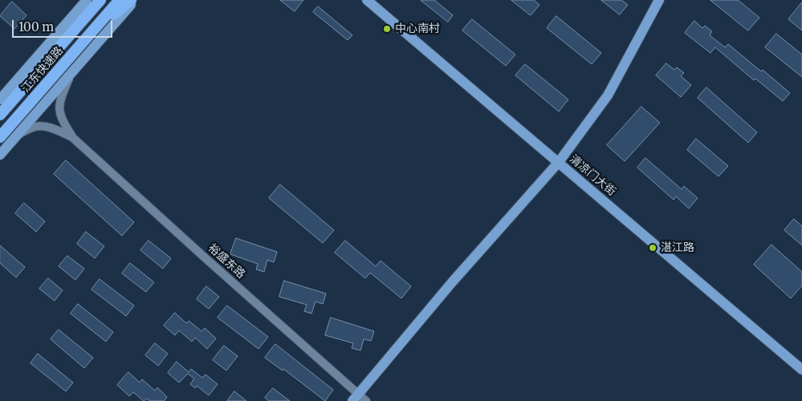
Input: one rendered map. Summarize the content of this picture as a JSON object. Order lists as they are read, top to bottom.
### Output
{
  "streets": {
    "highway": ["江东快速路"],
    "main road": ["清凉门大街"],
    "street": ["裕盛东路"]
  },
  "places": ["中心南村", "湛江路"],
  "scale_bar": "100 m"
}
